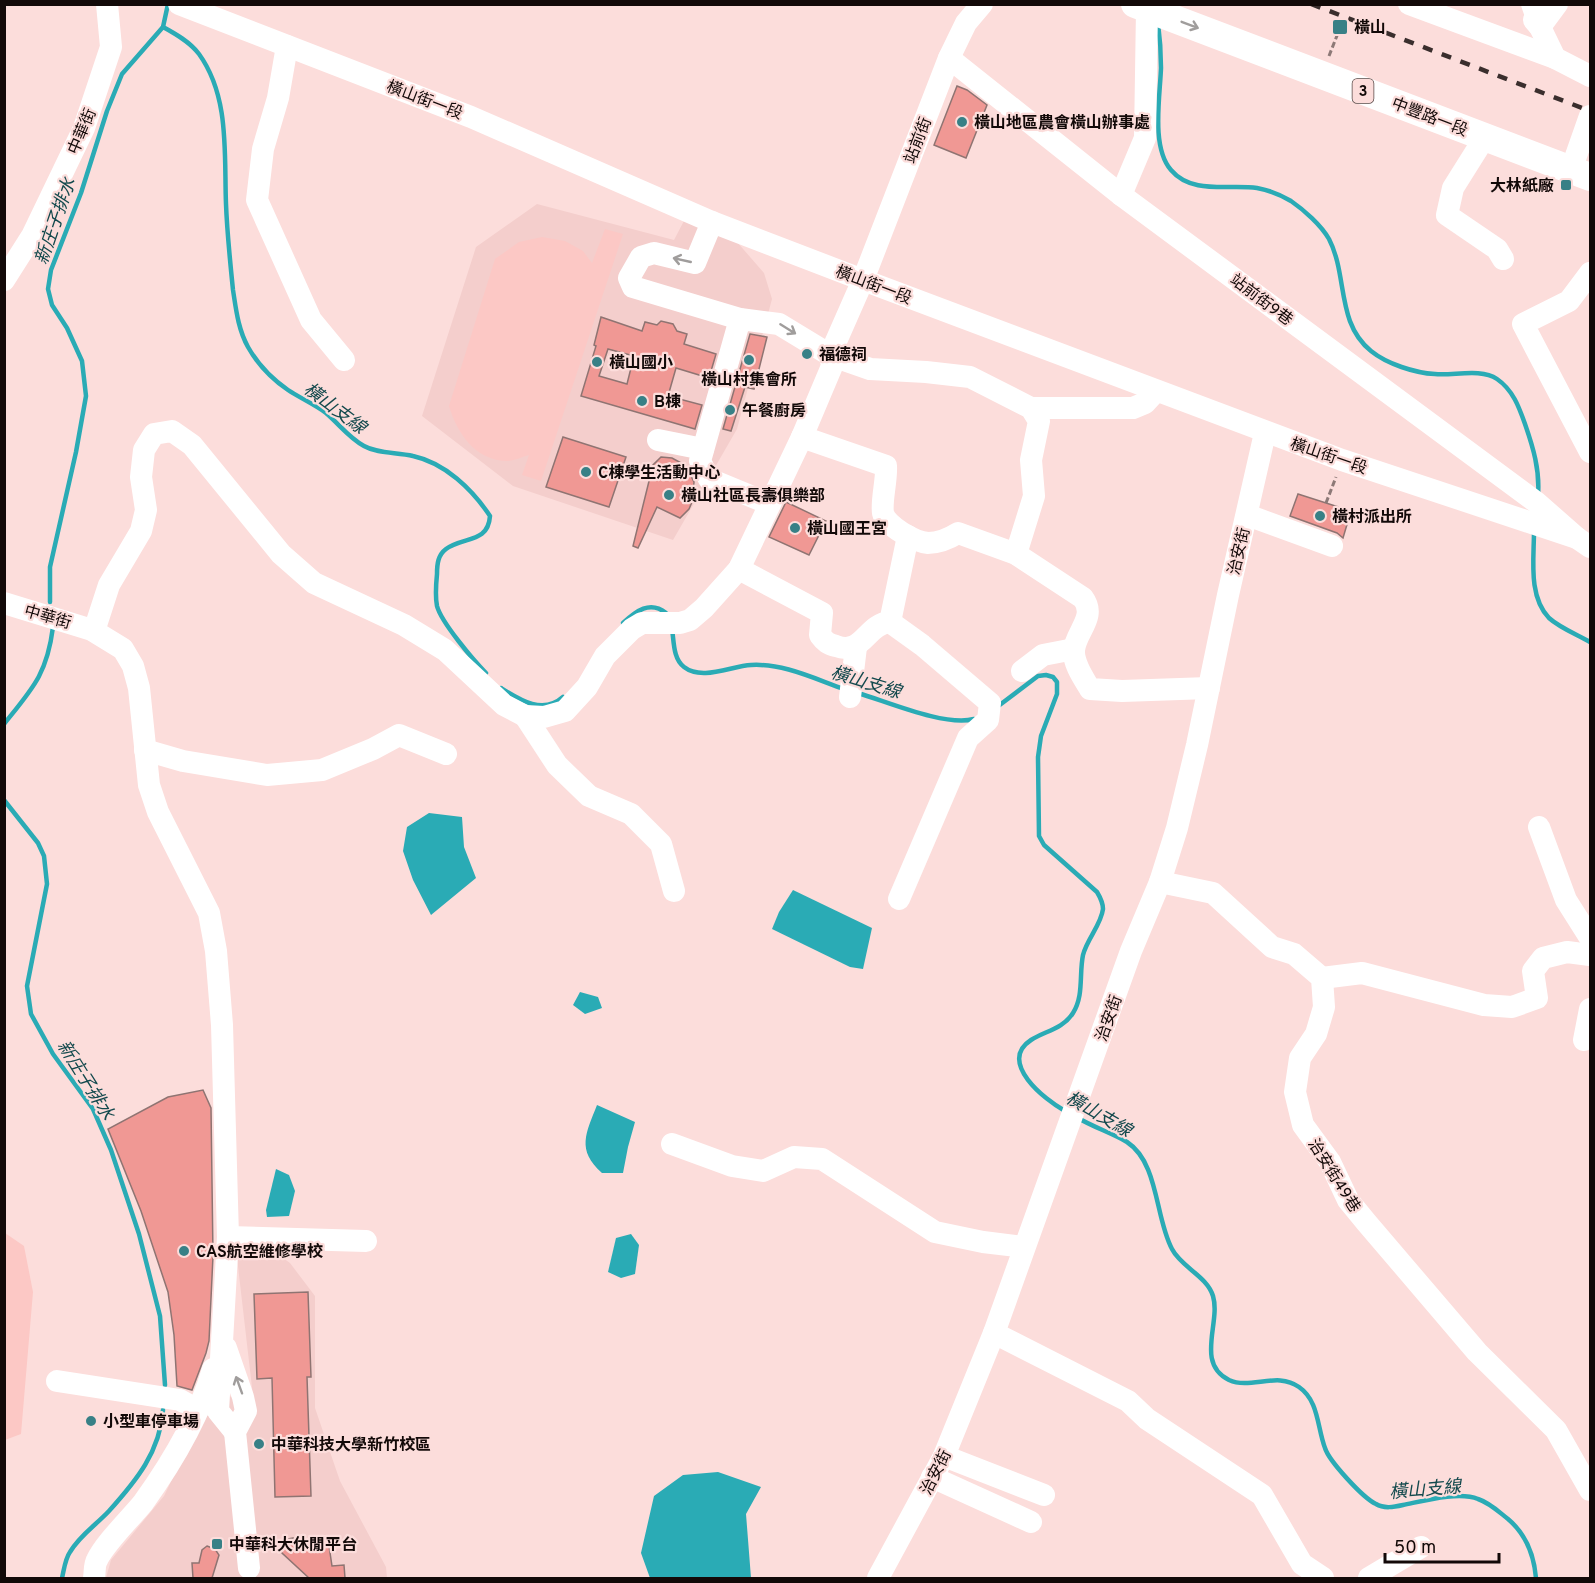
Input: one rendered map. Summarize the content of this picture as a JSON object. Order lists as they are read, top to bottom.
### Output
{
  "streets": {
    "main road": ["3", "中豐路一段"],
    "street": [
      "橫山街一段",
      "中華街",
      "站前街",
      "站前街9巷",
      "治安街",
      "治安街49巷"
    ]
  },
  "crossings": [
    ["橫山街一段", "站前街"],
    ["橫山街一段", "站前街9巷"],
    ["橫山街一段", "治安街"],
    ["站前街", "站前街9巷"]
  ],
  "water": ["新庄子排水", "橫山支線"],
  "places": {
    "transit": ["橫山", "大林紙廠", "中華科大休閒平台"],
    "other": [
      "橫山地區農會橫山辦事處",
      "福德祠",
      "橫山村集會所",
      "橫山國小",
      "B棟",
      "午餐廚房",
      "C棟學生活動中心",
      "橫山社區長壽俱樂部",
      "橫村派出所",
      "橫山國王宮",
      "CAS航空維修學校",
      "小型車停車場",
      "中華科技大學新竹校區"
    ]
  },
  "scale_bar": "50 m"
}
